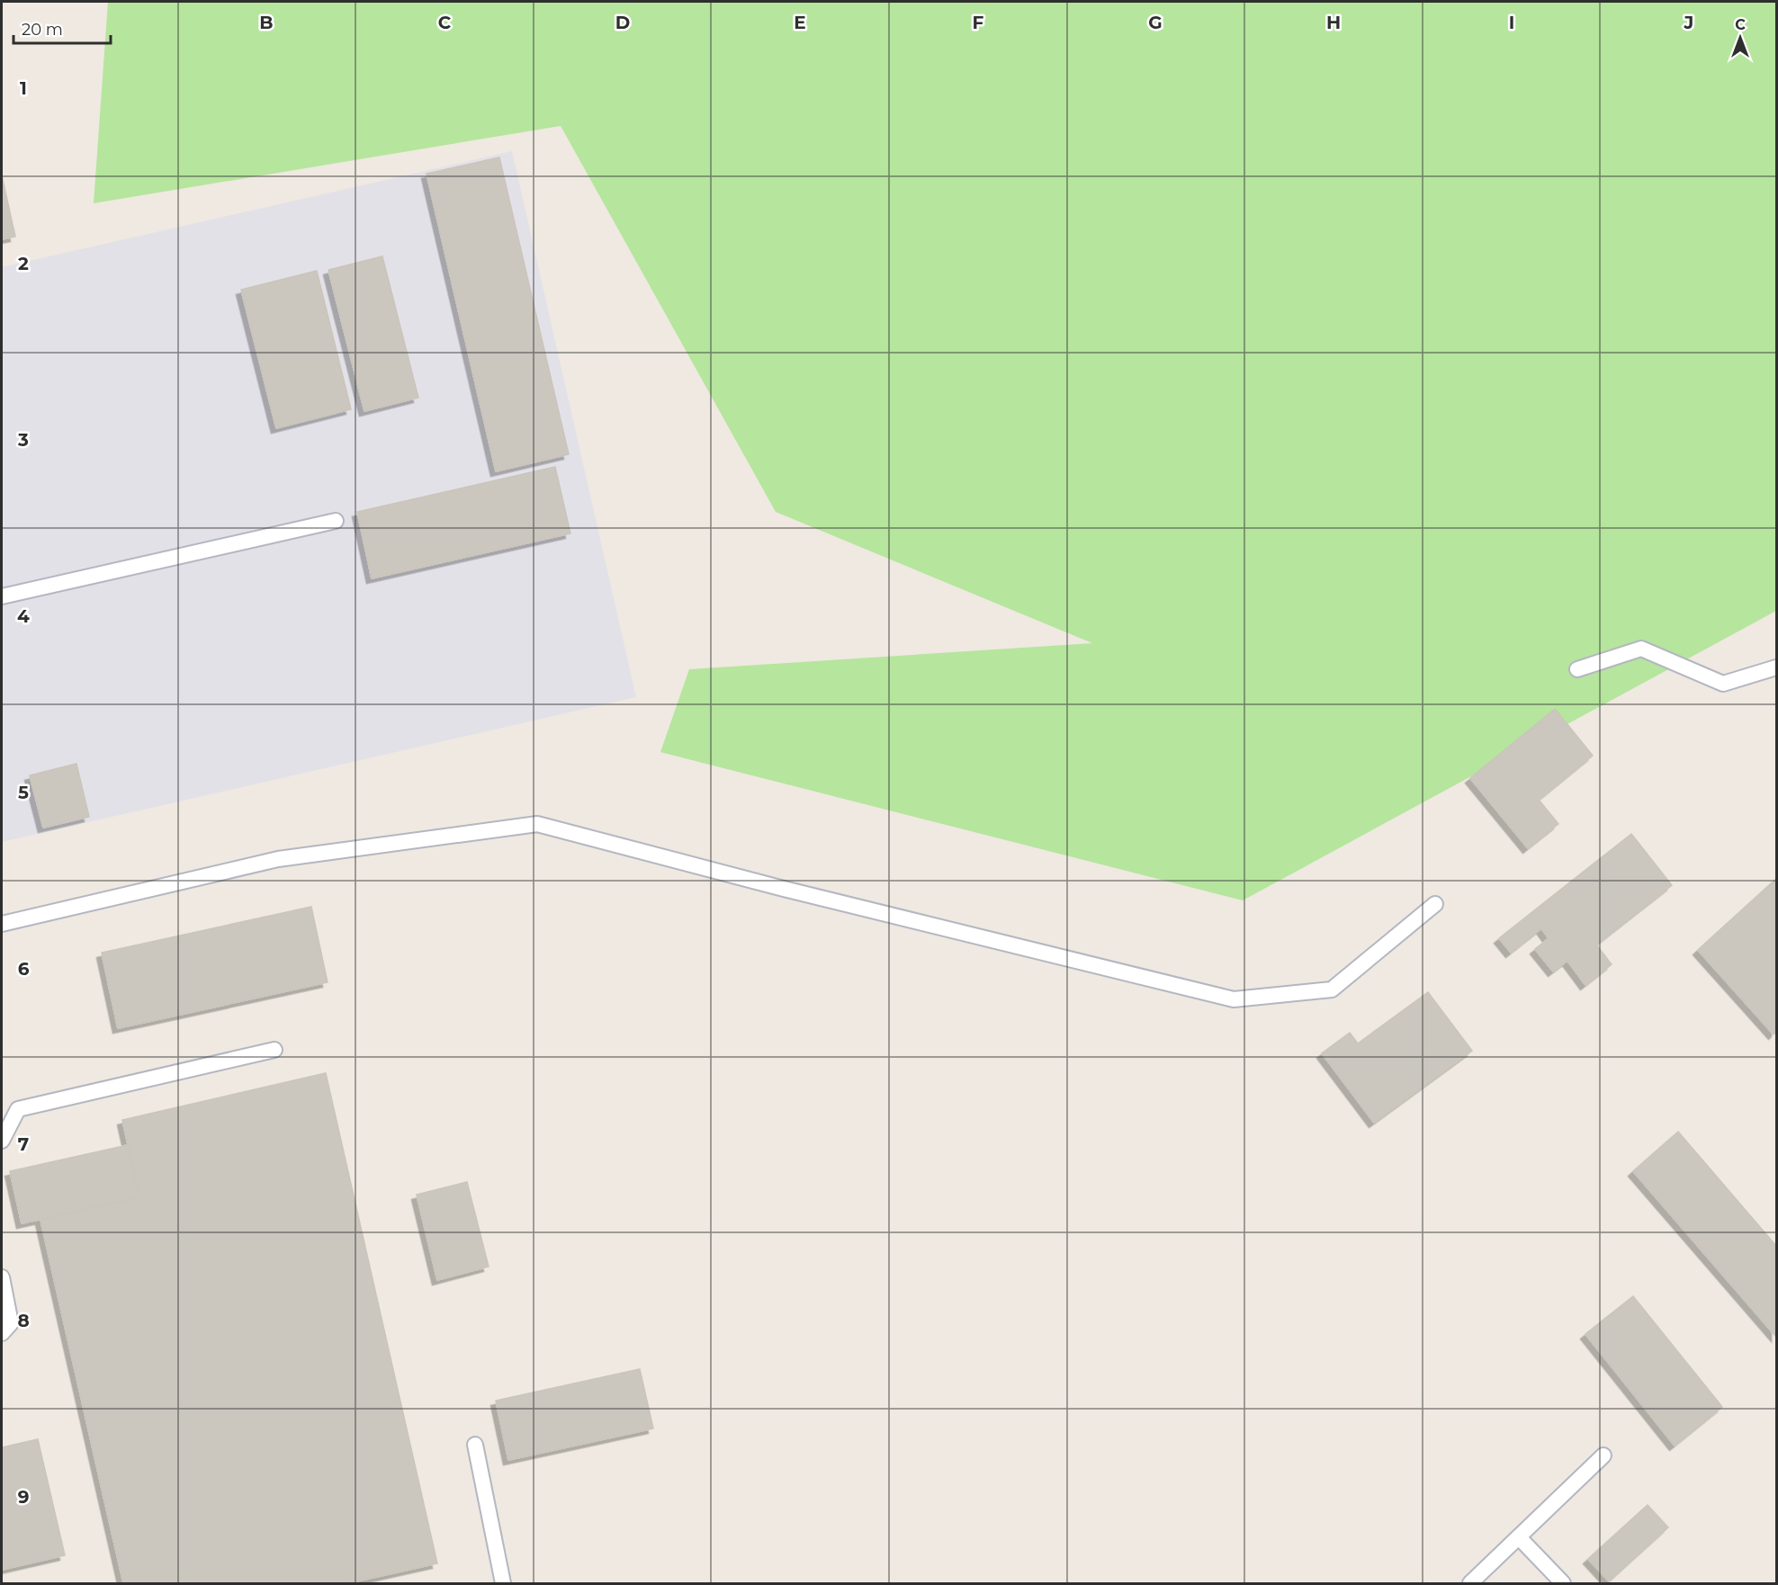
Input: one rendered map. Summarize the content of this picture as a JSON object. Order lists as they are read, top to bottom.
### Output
{
  "scale_bar": "20 m",
  "north": "top",
  "grid": {
    "columns": [
      "B",
      "C",
      "D",
      "E",
      "F",
      "G",
      "H",
      "I",
      "J"
    ],
    "rows": [
      "1",
      "2",
      "3",
      "4",
      "5",
      "6",
      "7",
      "8",
      "9"
    ]
  }
}
